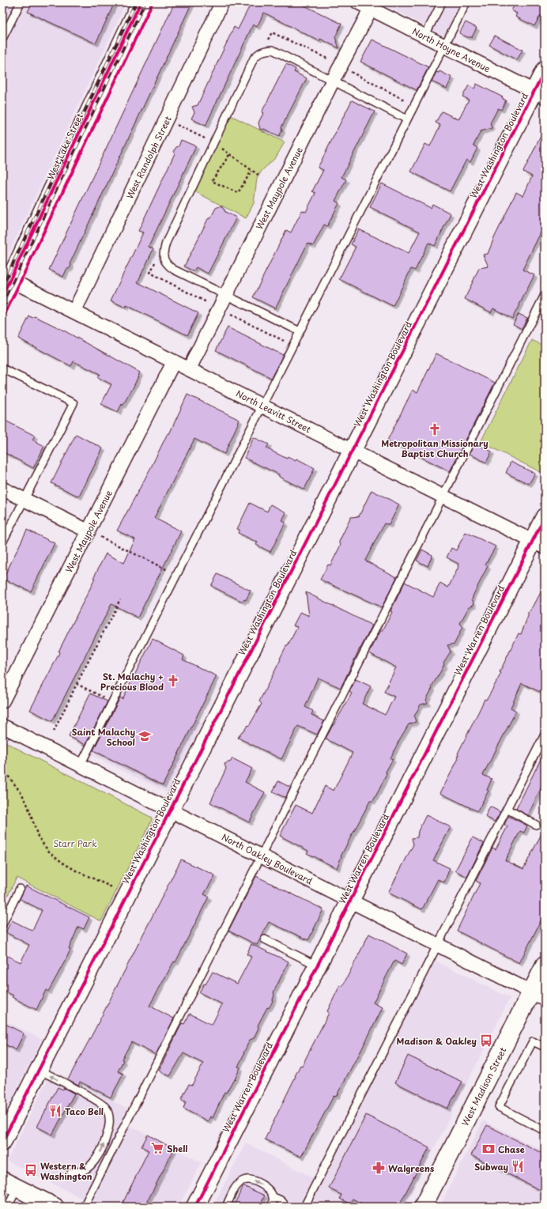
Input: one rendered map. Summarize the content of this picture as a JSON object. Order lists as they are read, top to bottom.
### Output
{
  "streets": {
    "street": [
      "North Hoyne Avenue",
      "West Washington Boulevard",
      "West Lake Street",
      "West Randolph Street",
      "West Maypole Avenue",
      "North Leavitt Street",
      "West Warren Boulevard",
      "North Oakley Boulevard",
      "West Madison Street"
    ]
  },
  "crossings": [
    ["North Hoyne Avenue", "West Washington Boulevard"],
    ["North Hoyne Avenue", "West Maypole Avenue"],
    ["West Washington Boulevard", "North Leavitt Street"],
    ["West Washington Boulevard", "North Oakley Boulevard"],
    ["West Lake Street", "North Leavitt Street"],
    ["West Randolph Street", "North Leavitt Street"],
    ["West Maypole Avenue", "North Leavitt Street"],
    ["North Leavitt Street", "West Warren Boulevard"],
    ["West Warren Boulevard", "North Oakley Boulevard"],
    ["North Oakley Boulevard", "West Madison Street"]
  ],
  "parks": ["Starr Park"],
  "places": {
    "church": ["Metropolitan Missionary Baptist Church", "St. Malachy + Precious Blood"],
    "school or university": ["Saint Malachy School"],
    "bus stop": ["Madison & Oakley", "Western & Washington"],
    "restaurant": ["Taco Bell", "Subway"],
    "supermarket": ["Shell"],
    "bank": ["Chase"],
    "pharmacy": ["Walgreens"]
  }
}
